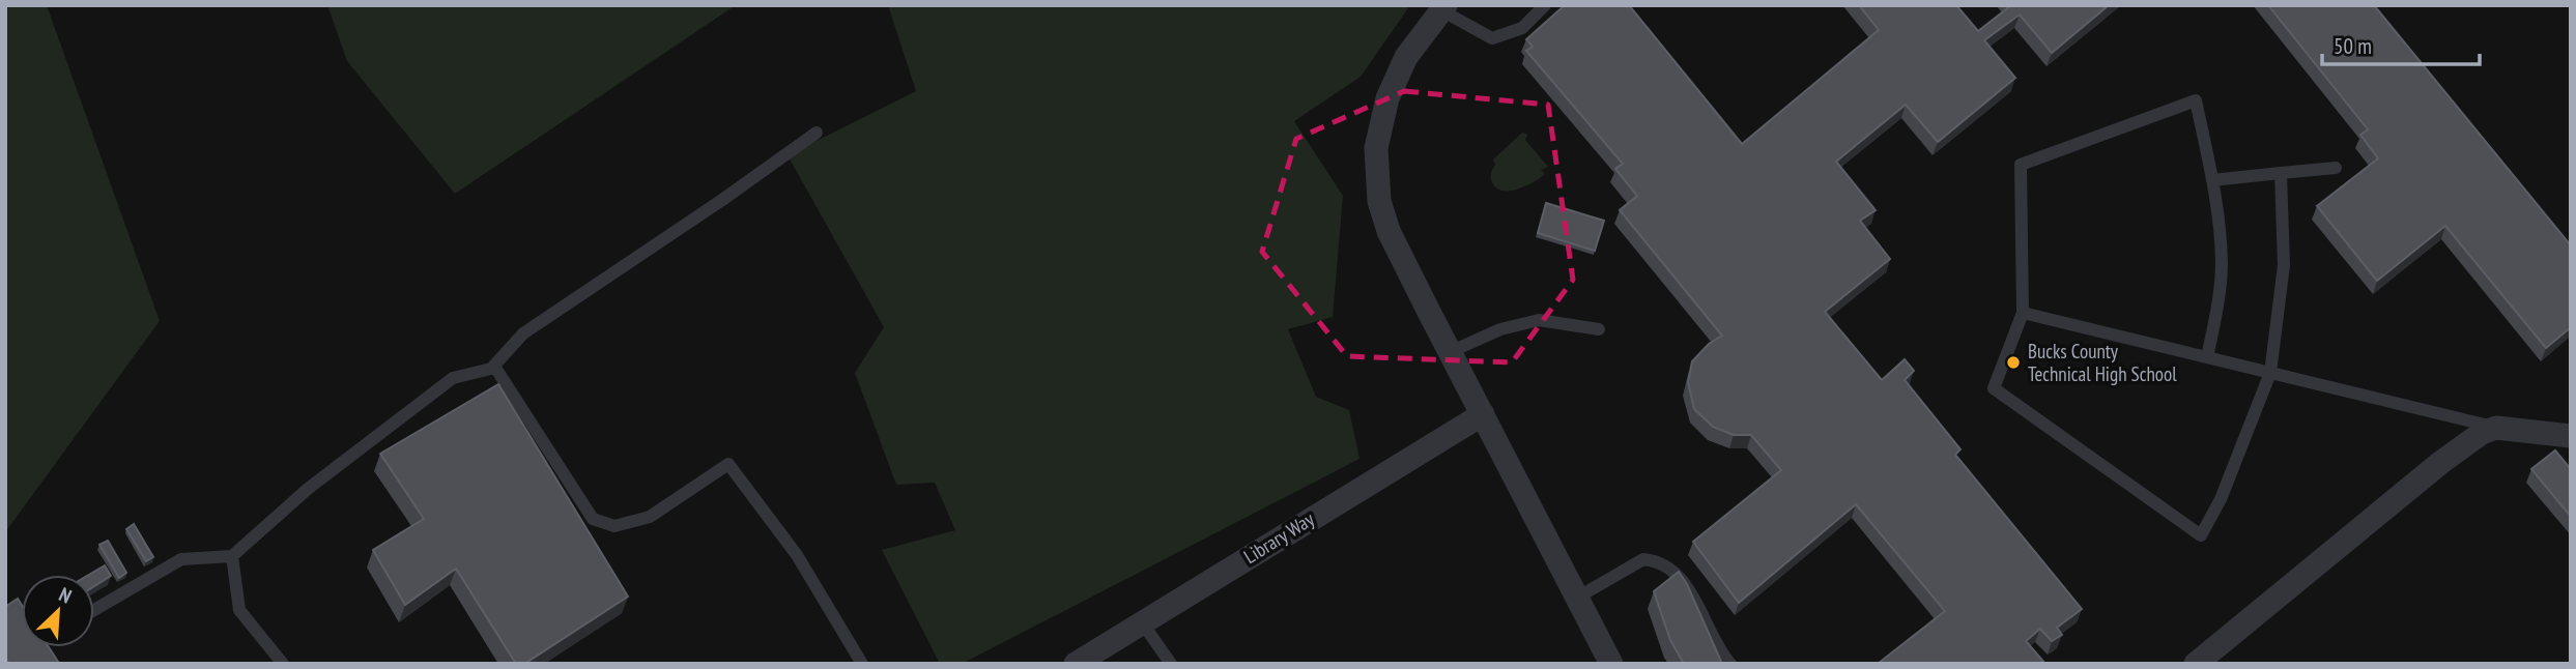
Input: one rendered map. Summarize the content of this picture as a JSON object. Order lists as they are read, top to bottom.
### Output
{
  "streets": {
    "street": ["Library Way"]
  },
  "places": ["Bucks County Technical High School"],
  "scale_bar": "50 m",
  "north": "top right"
}
